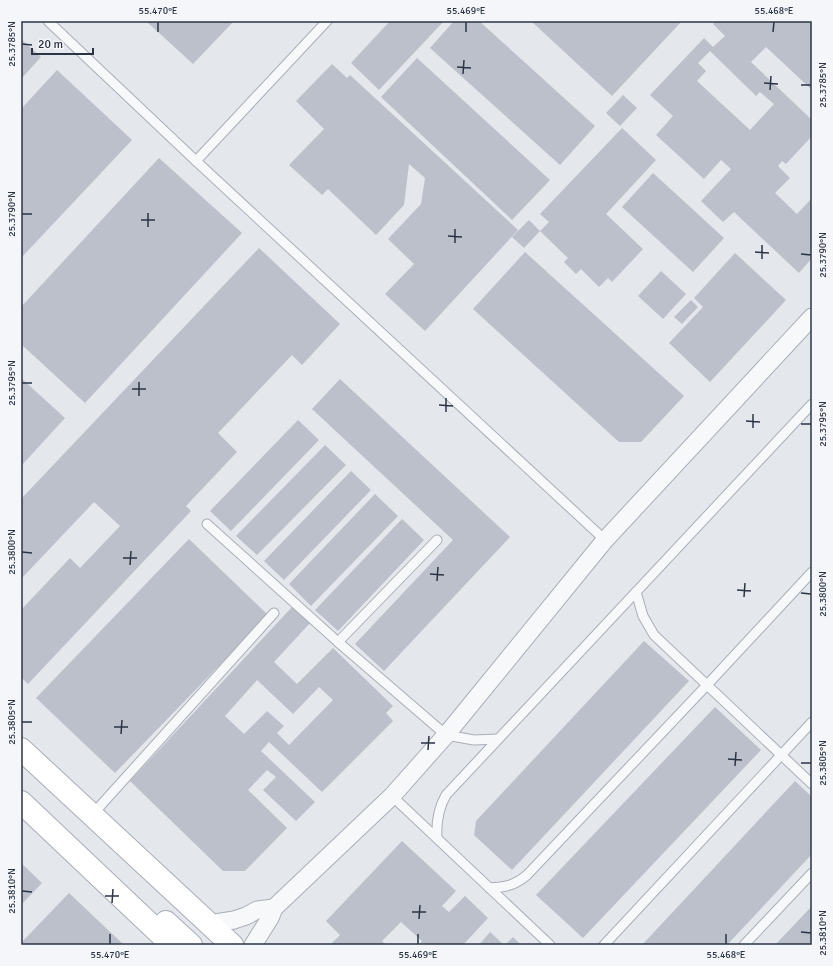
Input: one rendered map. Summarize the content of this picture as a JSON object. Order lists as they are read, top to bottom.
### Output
{
  "scale_bar": "20 m",
  "coordinates": [
    "55.470°E",
    "55.469°E",
    "55.468°E",
    "25.3785°N",
    "25.3790°N",
    "25.3795°N",
    "25.3800°N",
    "25.3805°N",
    "25.3810°N"
  ]
}
